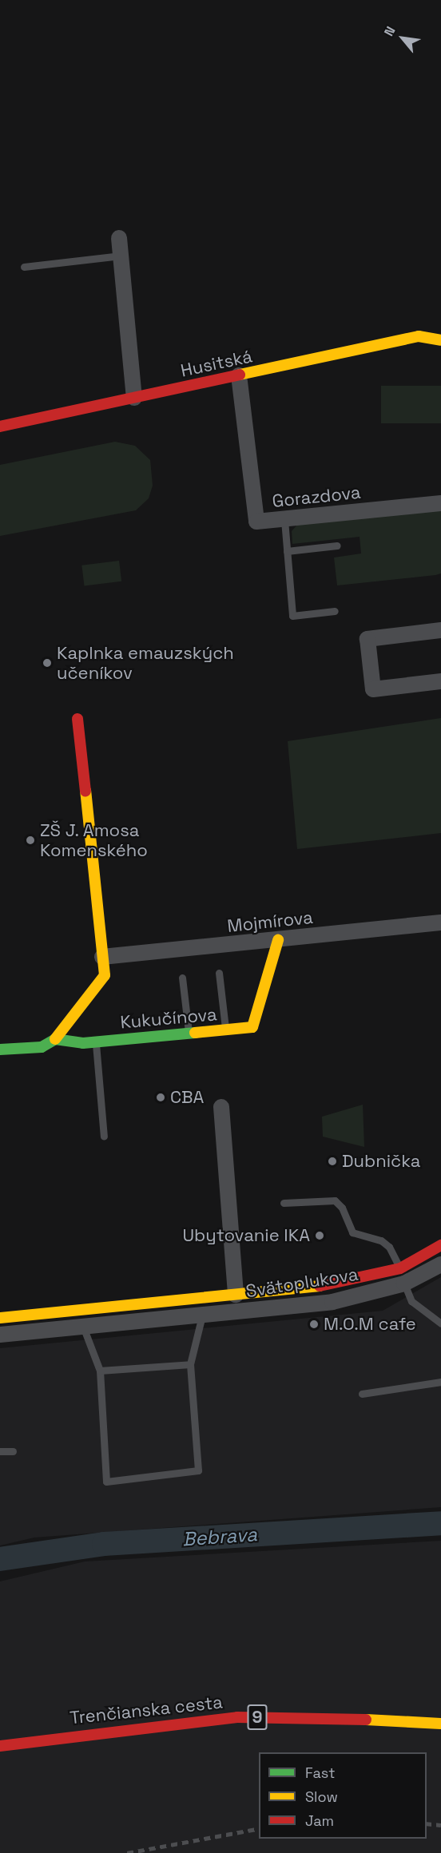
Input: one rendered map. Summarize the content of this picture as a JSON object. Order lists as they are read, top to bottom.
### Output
{
  "streets": {
    "street": [
      "Husitská",
      "Gorazdova",
      "Mojmírova",
      "Kukučínova",
      "Svätoplukova",
      "Trenčianska cesta",
      "9"
    ]
  },
  "crossings": [
    ["Husitská", "Gorazdova"],
    ["Mojmírova", "Kukučínova"]
  ],
  "water": ["Bebrava"],
  "places": [
    "Kaplnka emauzských učeníkov",
    "ZŠ J. Amosa Komenského",
    "CBA",
    "Dubnička",
    "Ubytovanie IKA",
    "M.O.M cafe"
  ],
  "legend": ["Fast", "Slow", "Jam"],
  "north": "top left"
}
